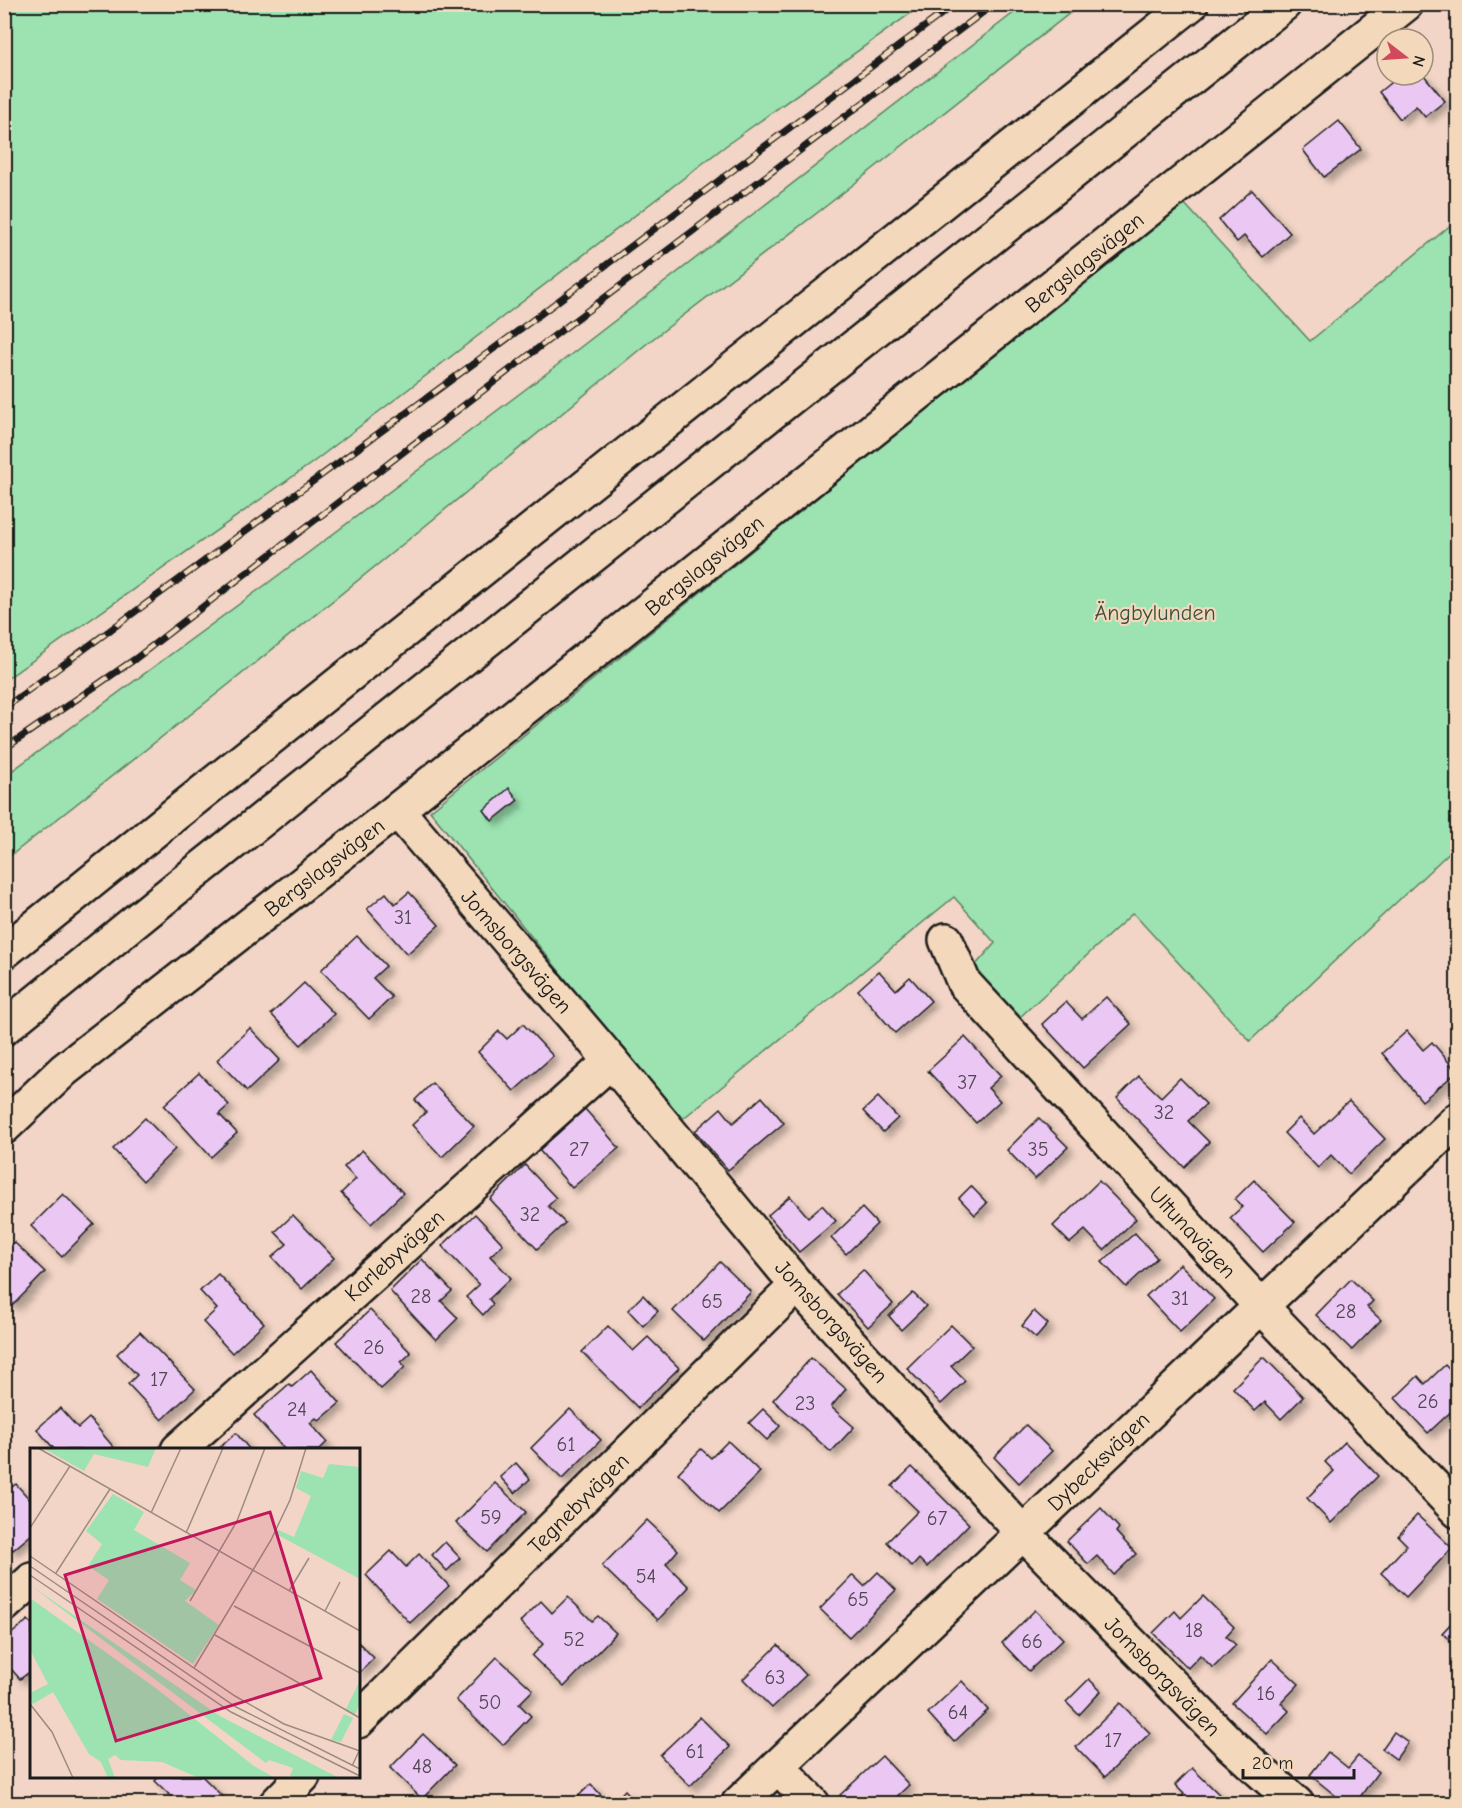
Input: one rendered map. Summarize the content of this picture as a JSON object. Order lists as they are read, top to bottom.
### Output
{
  "streets": {
    "street": [
      "Bergslagsvägen",
      "Jomsborgsvägen",
      "Ultunavägen",
      "Karlebyvägen",
      "Dybecksvägen",
      "Tegnebyvägen"
    ]
  },
  "crossings": [
    ["Bergslagsvägen", "Jomsborgsvägen"],
    ["Jomsborgsvägen", "Karlebyvägen"],
    ["Jomsborgsvägen", "Dybecksvägen"],
    ["Jomsborgsvägen", "Tegnebyvägen"],
    ["Ultunavägen", "Dybecksvägen"]
  ],
  "parks": ["Ängbylunden"],
  "house_numbers": [
    "31",
    "37",
    "32",
    "27",
    "35",
    "32",
    "28",
    "31",
    "65",
    "28",
    "26",
    "17",
    "26",
    "23",
    "24",
    "61",
    "59",
    "67",
    "54",
    "65",
    "18",
    "52",
    "66",
    "63",
    "16",
    "50",
    "64",
    "17",
    "61",
    "48"
  ],
  "scale_bar": "20 m",
  "north": "right"
}
